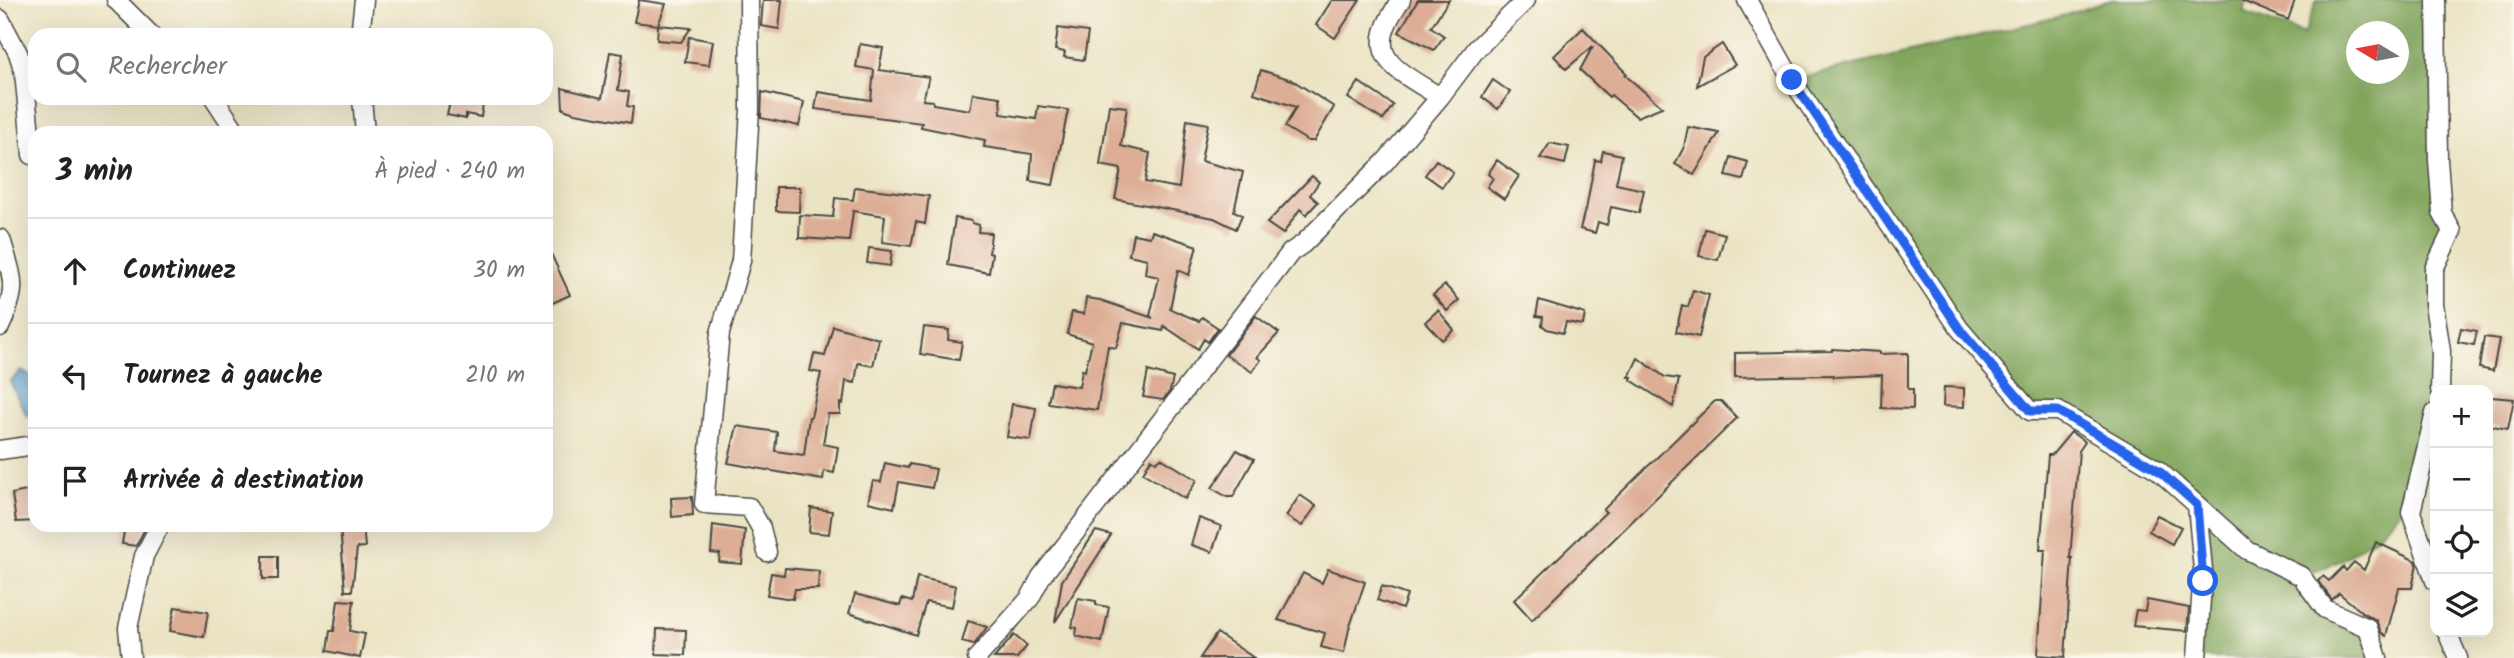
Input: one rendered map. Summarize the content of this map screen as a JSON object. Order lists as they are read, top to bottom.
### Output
{
  "north": "left",
  "page": {
    "search": "Rechercher",
    "heading": ["3 min", "À pied · 240 m"],
    "list": [
      ["Continuez", "30 m"],
      ["Tournez à gauche", "210 m"],
      "Arrivée à destination"
    ],
    "map_buttons": ["+", "−"]
  }
}
